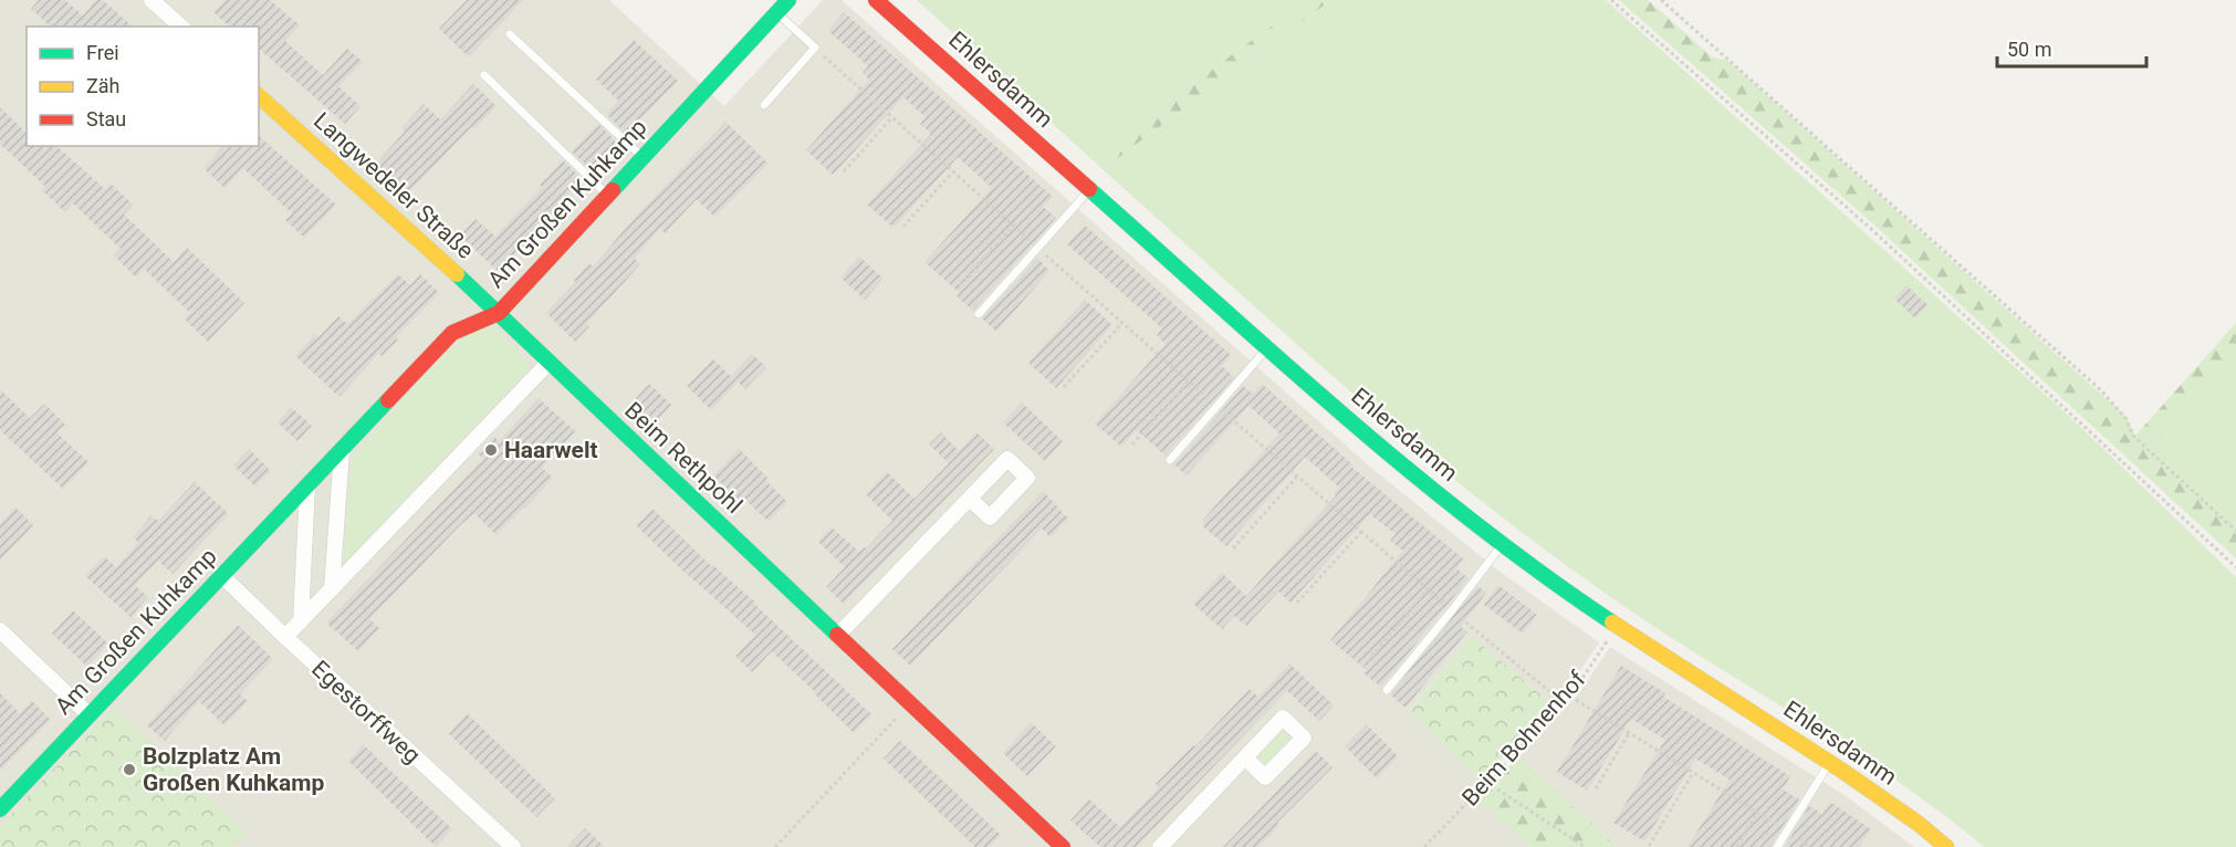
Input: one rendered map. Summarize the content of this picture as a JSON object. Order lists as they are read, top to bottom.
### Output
{
  "streets": {
    "street": [
      "Ehlersdamm",
      "Langwedeler Straße",
      "Am Großen Kuhkamp",
      "Beim Rethpohl",
      "Egestorffweg"
    ],
    "path": ["Beim Bohnenhof"]
  },
  "crossings": [
    ["Ehlersdamm", "Beim Bohnenhof"],
    ["Langwedeler Straße", "Am Großen Kuhkamp"],
    ["Langwedeler Straße", "Beim Rethpohl"],
    ["Am Großen Kuhkamp", "Beim Rethpohl"],
    ["Am Großen Kuhkamp", "Egestorffweg"]
  ],
  "places": ["Haarwelt", "Bolzplatz Am Großen Kuhkamp"],
  "legend": ["Frei", "Zäh", "Stau"],
  "scale_bar": "50 m"
}
